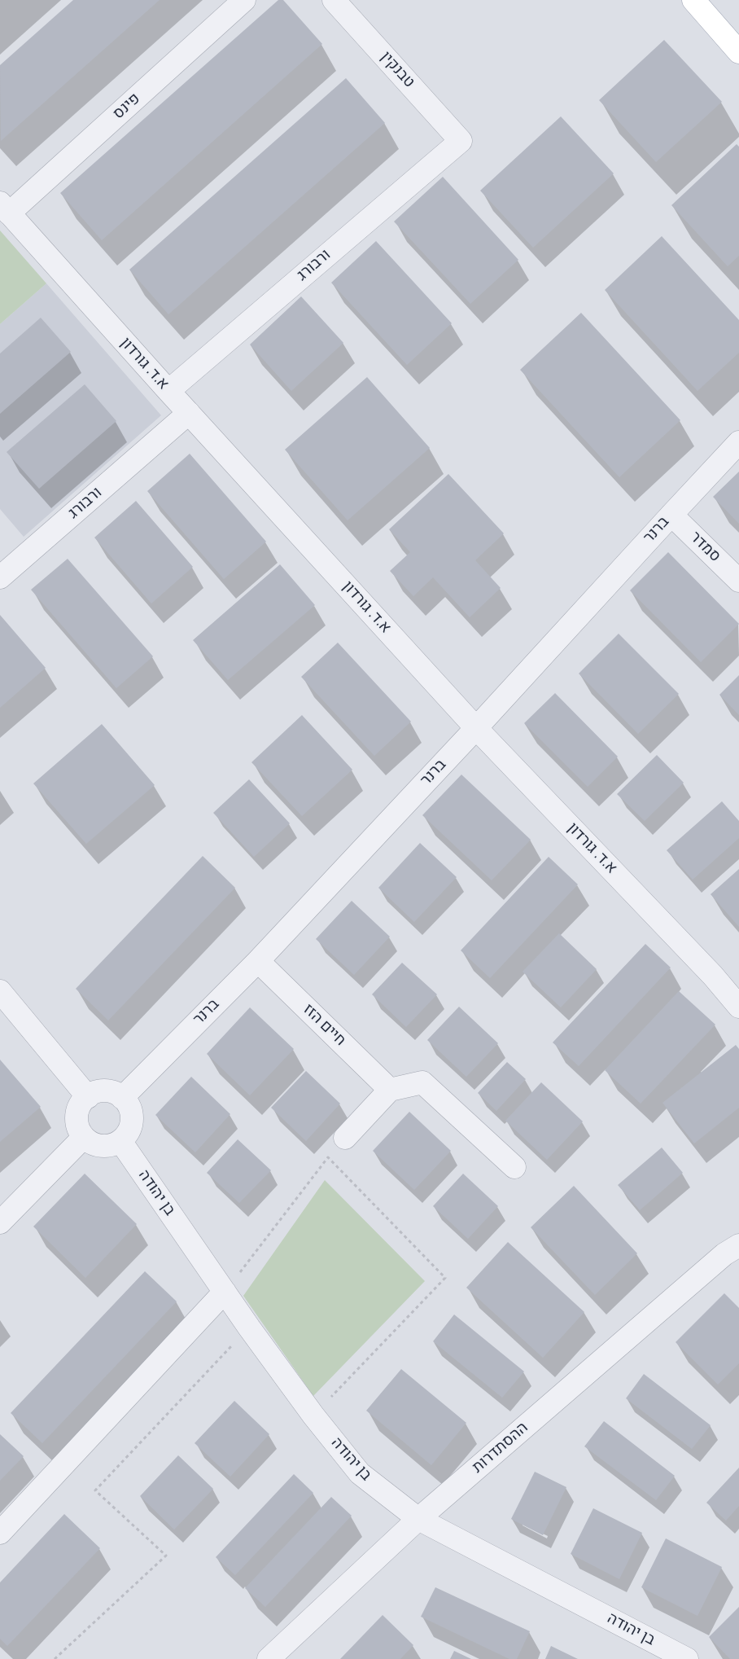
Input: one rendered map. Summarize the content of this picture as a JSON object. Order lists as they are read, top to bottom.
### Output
{
  "streets": {
    "street": [
      "טבנקין",
      "פינס",
      "ורבורג",
      "א.ד. גורדון",
      "ברנר",
      "סמדר",
      "חיים הזז",
      "בן יהודה",
      "ההסתדרות"
    ]
  },
  "crossings": [
    ["טבנקין", "ורבורג"],
    ["פינס", "א.ד. גורדון"],
    ["ורבורג", "א.ד. גורדון"],
    ["א.ד. גורדון", "ברנר"],
    ["ברנר", "סמדר"],
    ["ברנר", "חיים הזז"],
    ["ברנר", "בן יהודה"],
    ["בן יהודה", "ההסתדרות"]
  ]
}
